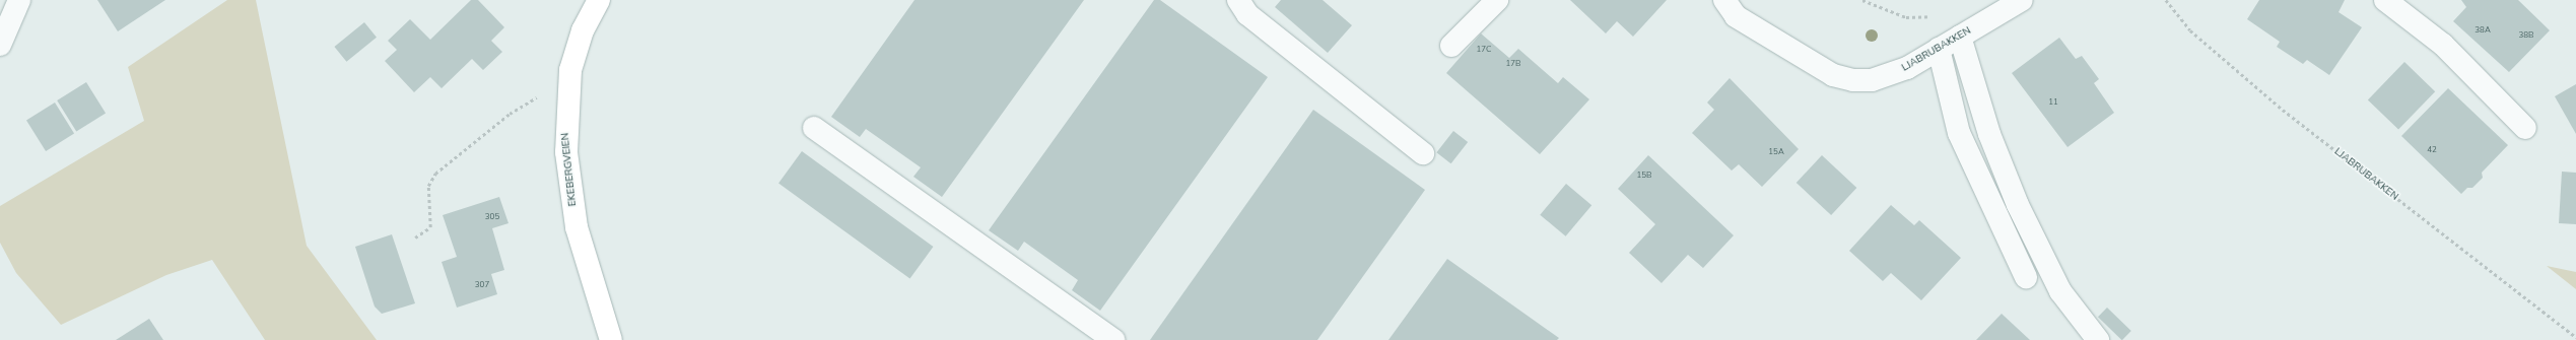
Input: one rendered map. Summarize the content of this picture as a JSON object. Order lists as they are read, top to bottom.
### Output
{
  "streets": {
    "main road": ["EKEBERGVEIEN"],
    "street": ["LJABRUBAKKEN"]
  },
  "house_numbers": [
    "38A",
    "38B",
    "17C",
    "17B",
    "11",
    "42",
    "15A",
    "15B",
    "305",
    "307"
  ]
}
